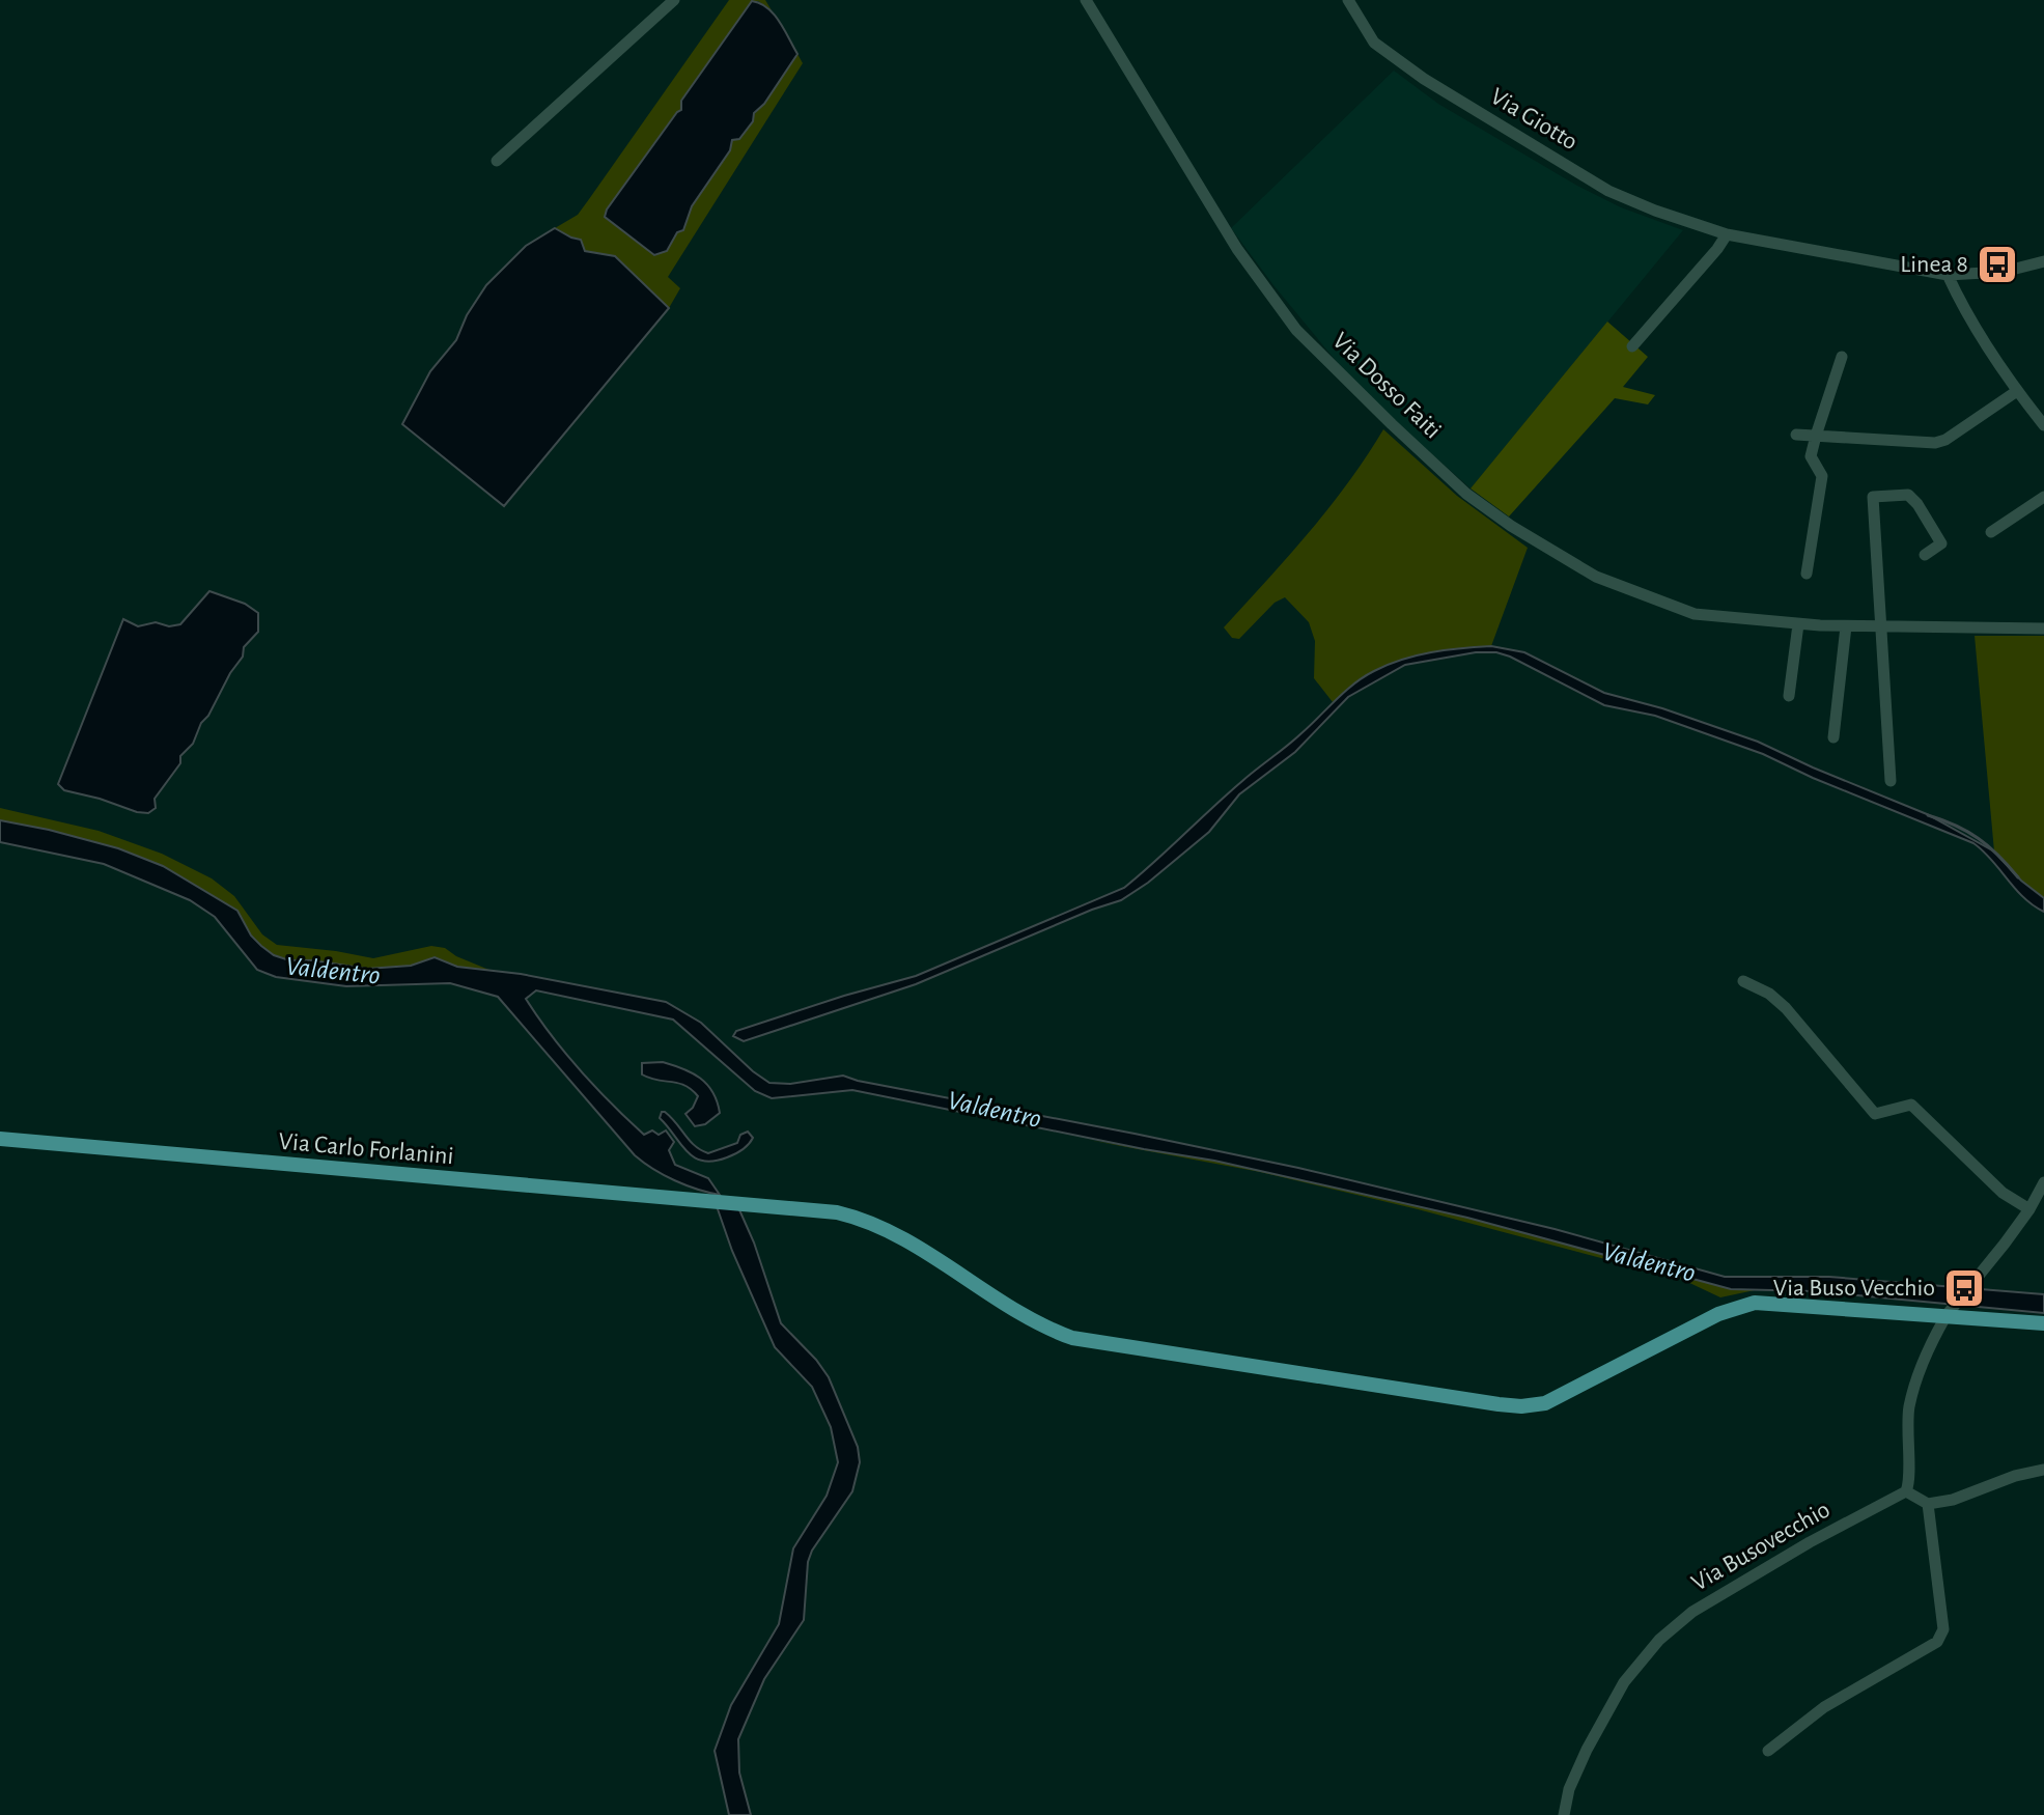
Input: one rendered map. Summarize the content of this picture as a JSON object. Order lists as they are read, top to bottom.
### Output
{
  "streets": {
    "main road": ["Via Carlo Forlanini"],
    "street": ["Via Giotto", "Via Dosso Faiti", "Via Busovecchio"]
  },
  "water": ["Valdentro"],
  "places": {
    "bus stop": ["Linea 8", "Via Buso Vecchio"]
  }
}
